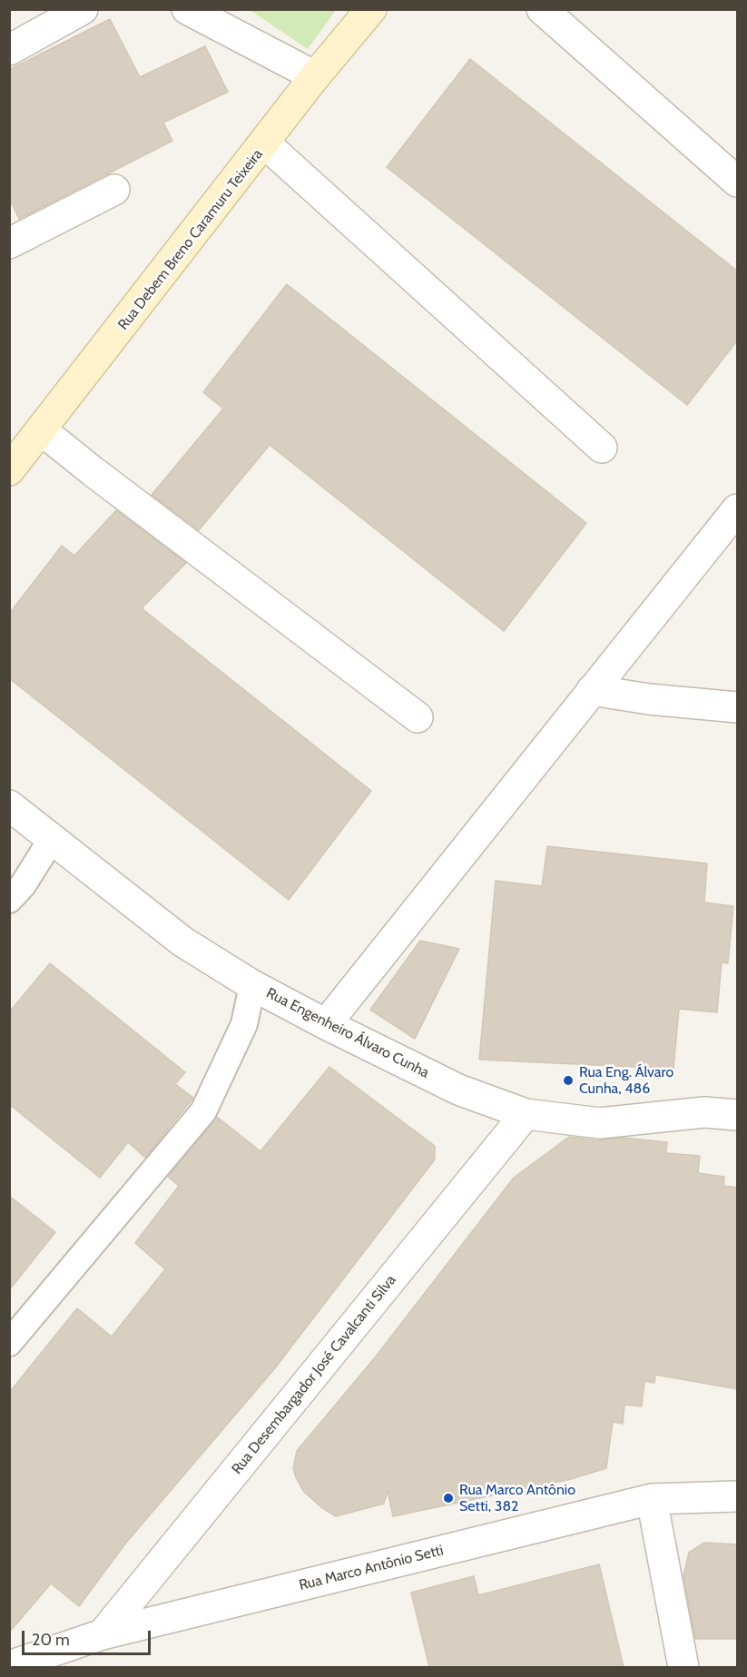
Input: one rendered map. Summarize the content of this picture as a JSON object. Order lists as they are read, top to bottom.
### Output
{
  "streets": {
    "street": [
      "Rua Debem Breno Caramuru Teixeira",
      "Rua Engenheiro Álvaro Cunha",
      "Rua Desembargador José Cavalcanti Silva",
      "Rua Marco Antônio Setti"
    ]
  },
  "crossings": [
    ["Rua Engenheiro Álvaro Cunha", "Rua Desembargador José Cavalcanti Silva"],
    ["Rua Desembargador José Cavalcanti Silva", "Rua Marco Antônio Setti"]
  ],
  "places": ["Rua Eng. Álvaro Cunha, 486", "Rua Marco Antônio Setti, 382"],
  "scale_bar": "20 m"
}
